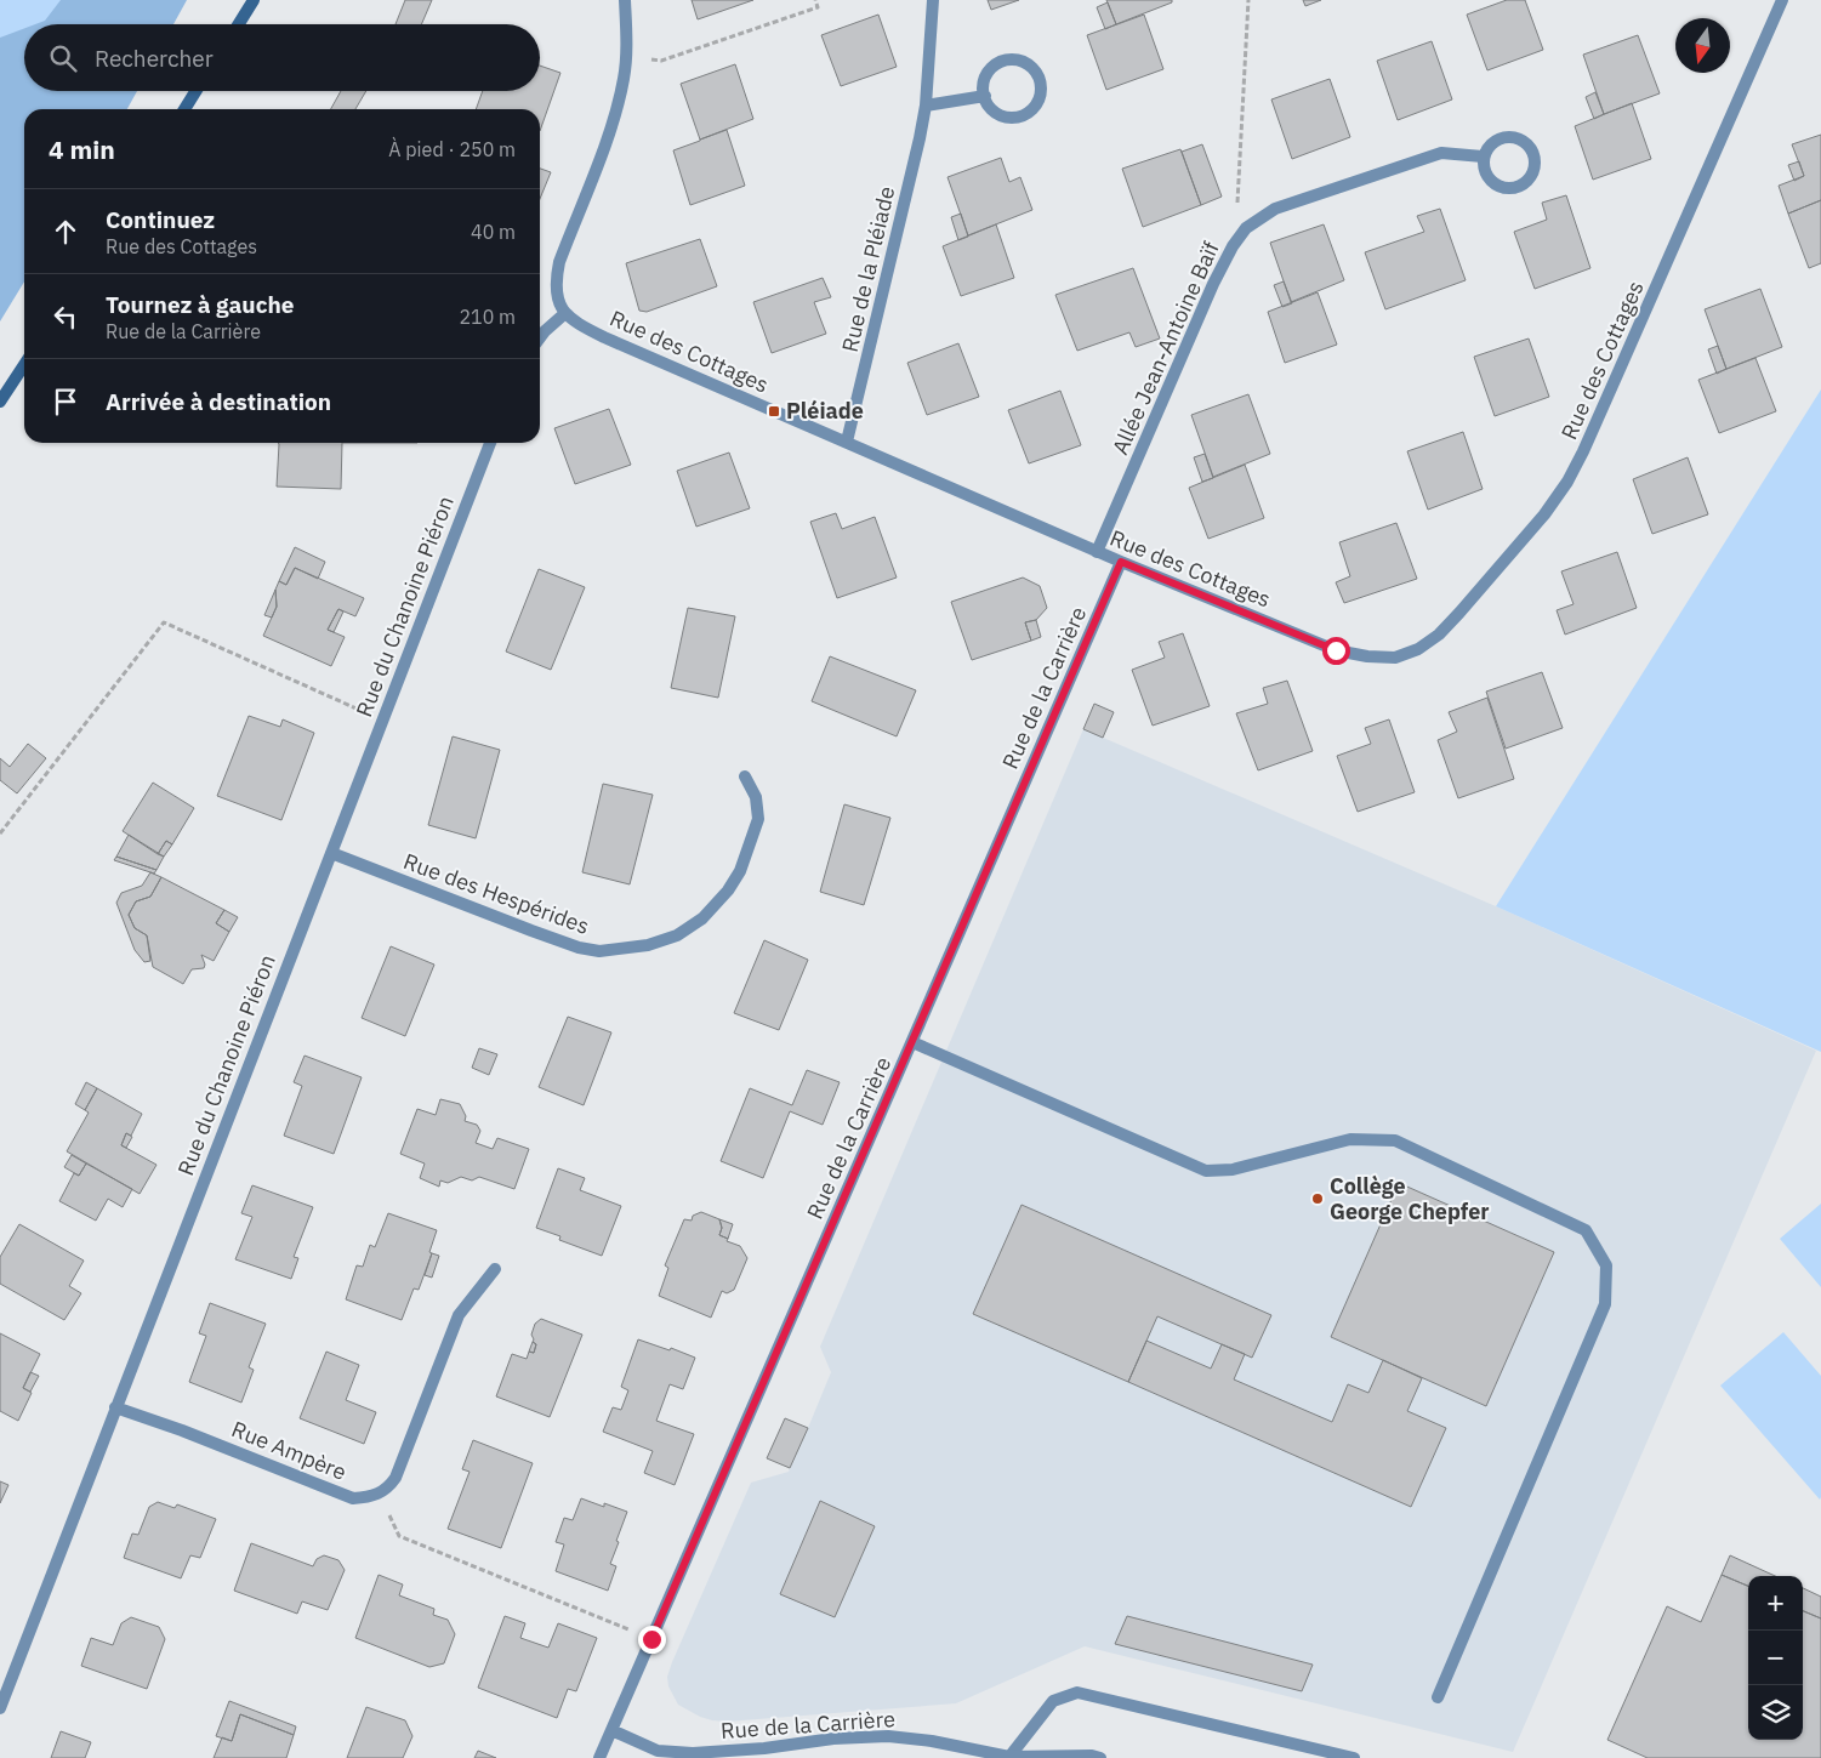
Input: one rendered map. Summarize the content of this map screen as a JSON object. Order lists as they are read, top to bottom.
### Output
{
  "streets": {
    "street": [
      "Rue de la Pléiade",
      "Allée Jean-Antoine Baïf",
      "Rue des Cottages",
      "Rue du Chanoine Piéron",
      "Rue de la Carrière",
      "Rue des Hespérides",
      "Rue Ampère"
    ]
  },
  "crossings": [
    ["Rue de la Pléiade", "Rue des Cottages"],
    ["Allée Jean-Antoine Baïf", "Rue des Cottages"],
    ["Rue des Cottages", "Rue de la Carrière"],
    ["Rue du Chanoine Piéron", "Rue des Hespérides"],
    ["Rue du Chanoine Piéron", "Rue Ampère"]
  ],
  "places": {
    "transit": ["Pléiade"],
    "other": ["Collège George Chepfer"]
  },
  "north": "bottom",
  "page": {
    "search": "Rechercher",
    "heading": ["4 min", "À pied · 250 m"],
    "list": [
      ["Continuez", "Rue des Cottages", "40 m"],
      ["Tournez à gauche", "Rue de la Carrière", "210 m"],
      "Arrivée à destination"
    ],
    "map_buttons": ["+", "−"]
  }
}
